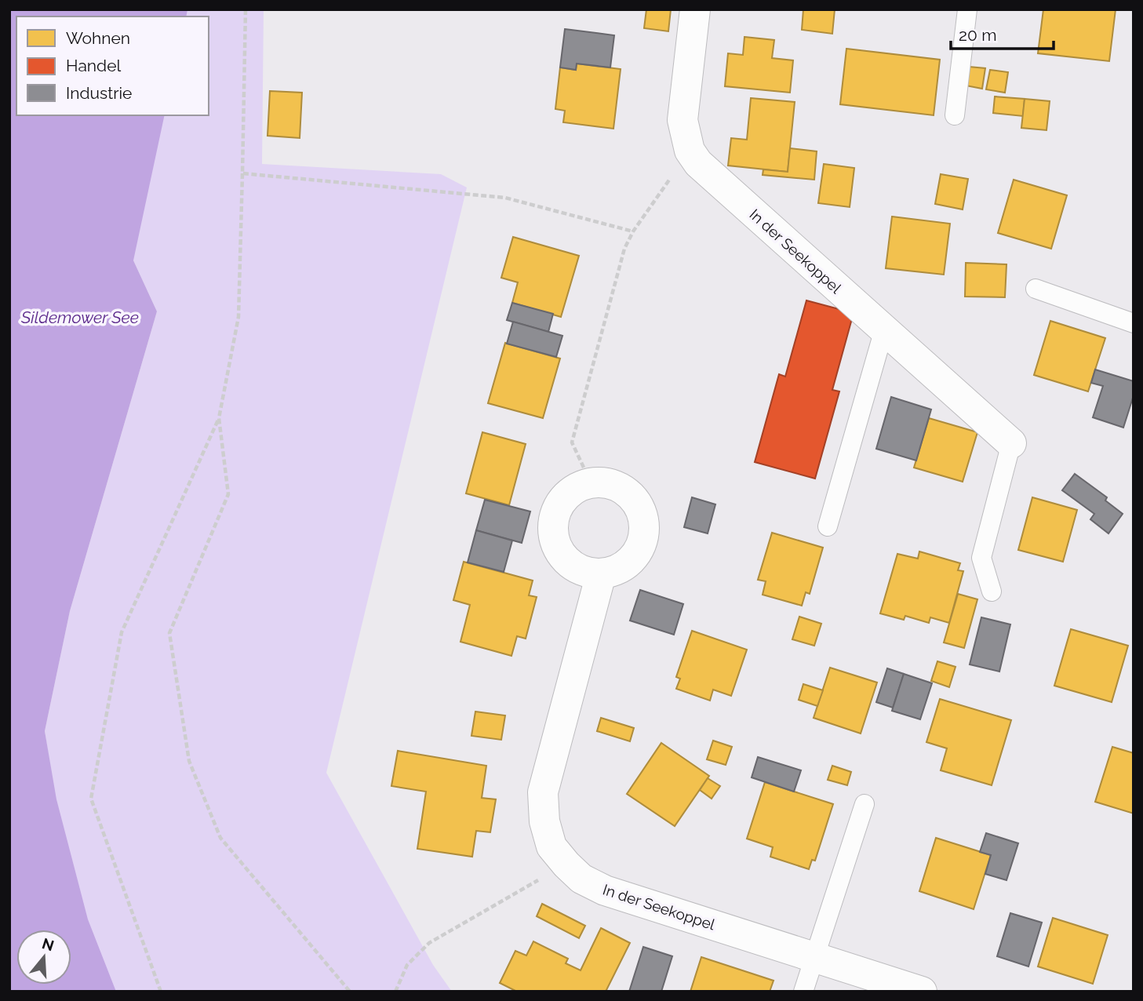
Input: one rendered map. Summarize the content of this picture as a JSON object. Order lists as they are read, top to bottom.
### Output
{
  "streets": {
    "street": ["In der Seekoppel"]
  },
  "water": ["Sildemower See"],
  "legend": ["Wohnen", "Handel", "Industrie"],
  "scale_bar": "20 m",
  "north": "top"
}
